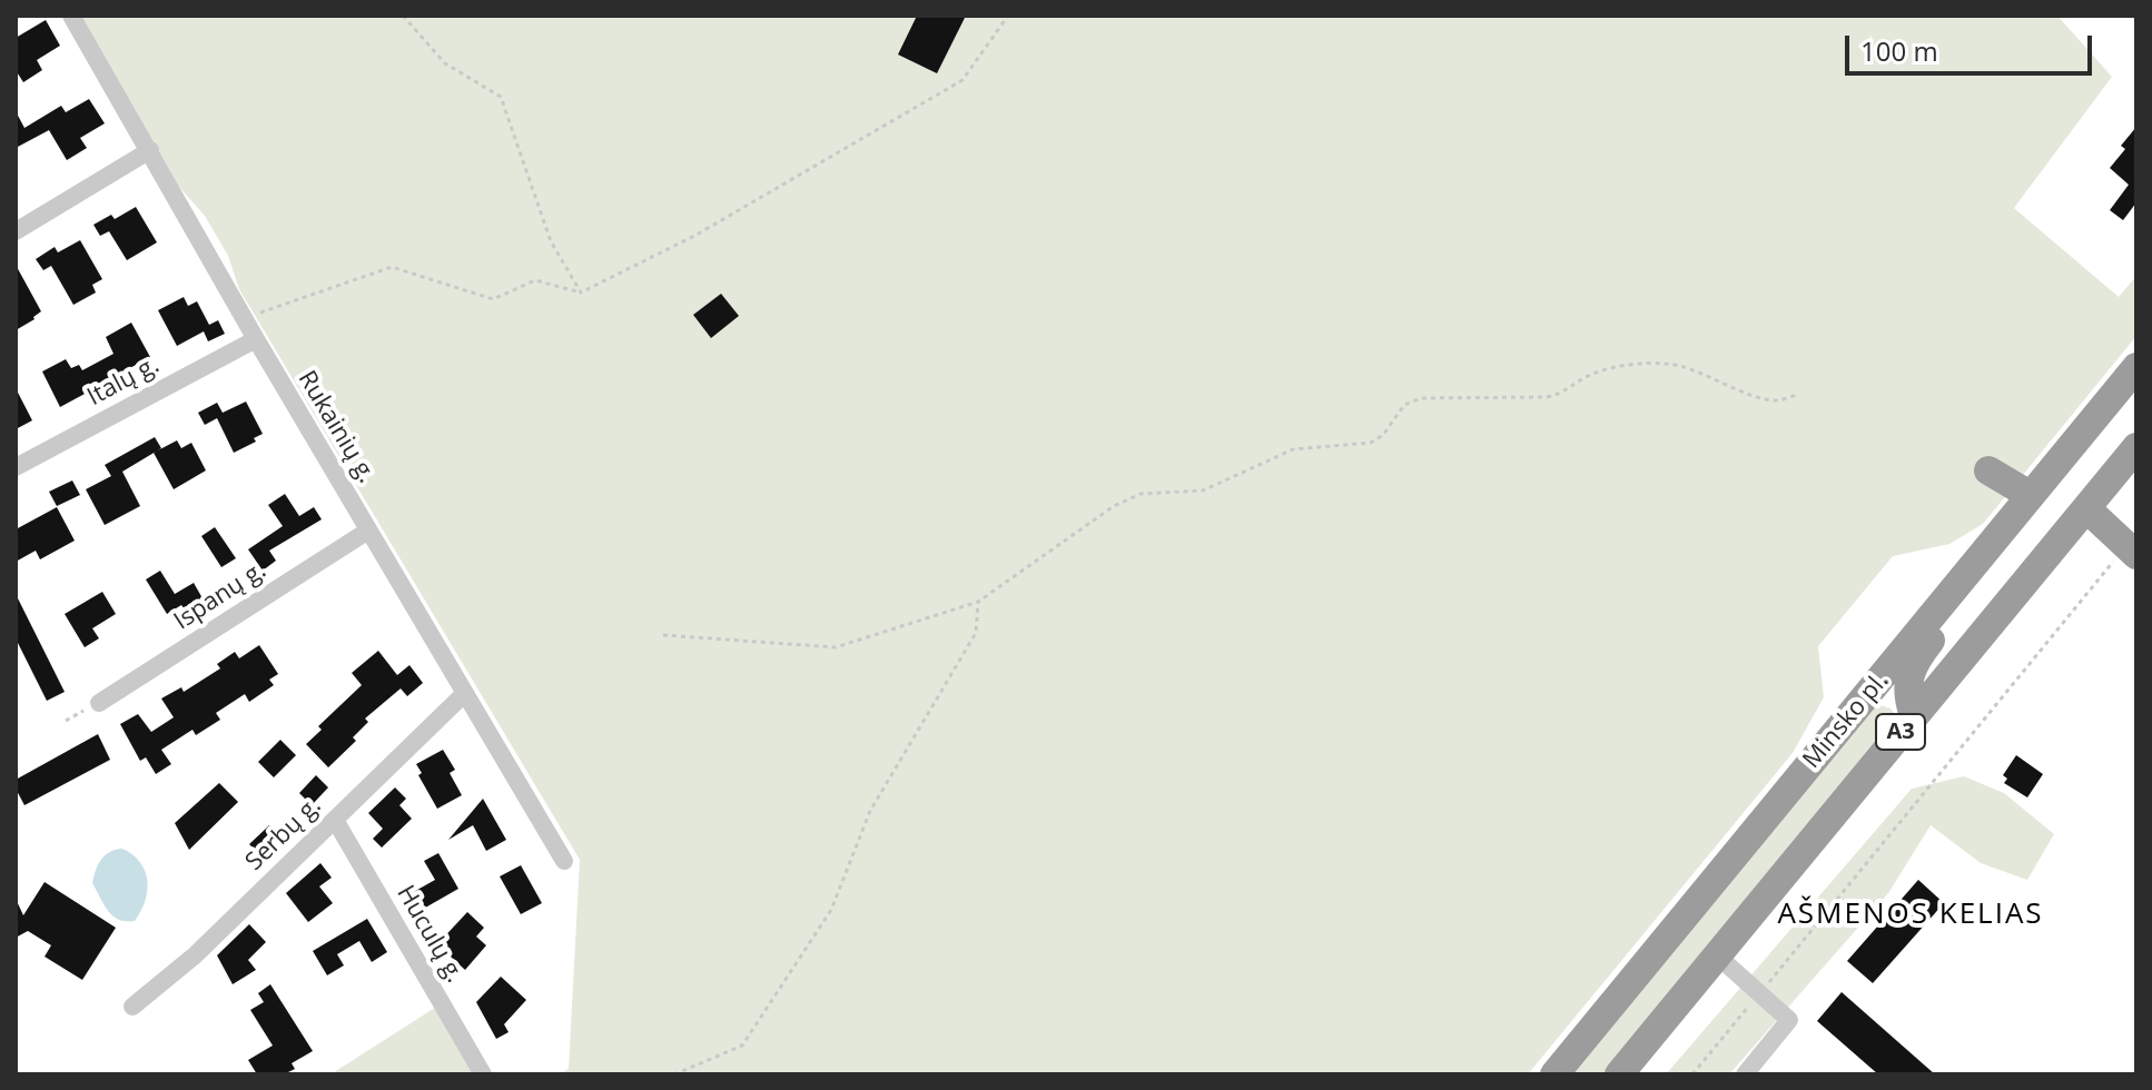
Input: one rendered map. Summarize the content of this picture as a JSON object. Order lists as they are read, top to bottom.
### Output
{
  "streets": {
    "highway": ["Minsko pl.", "A3"],
    "street": [
      "Italų g.",
      "Rukainių g.",
      "Ispanų g.",
      "Serbų g.",
      "Huculų g."
    ]
  },
  "crossings": [
    ["Italų g.", "Rukainių g."],
    ["Rukainių g.", "Ispanų g."],
    ["Rukainių g.", "Serbų g."],
    ["Serbų g.", "Huculų g."]
  ],
  "districts": ["AŠMENOS KELIAS"],
  "scale_bar": "100 m"
}
